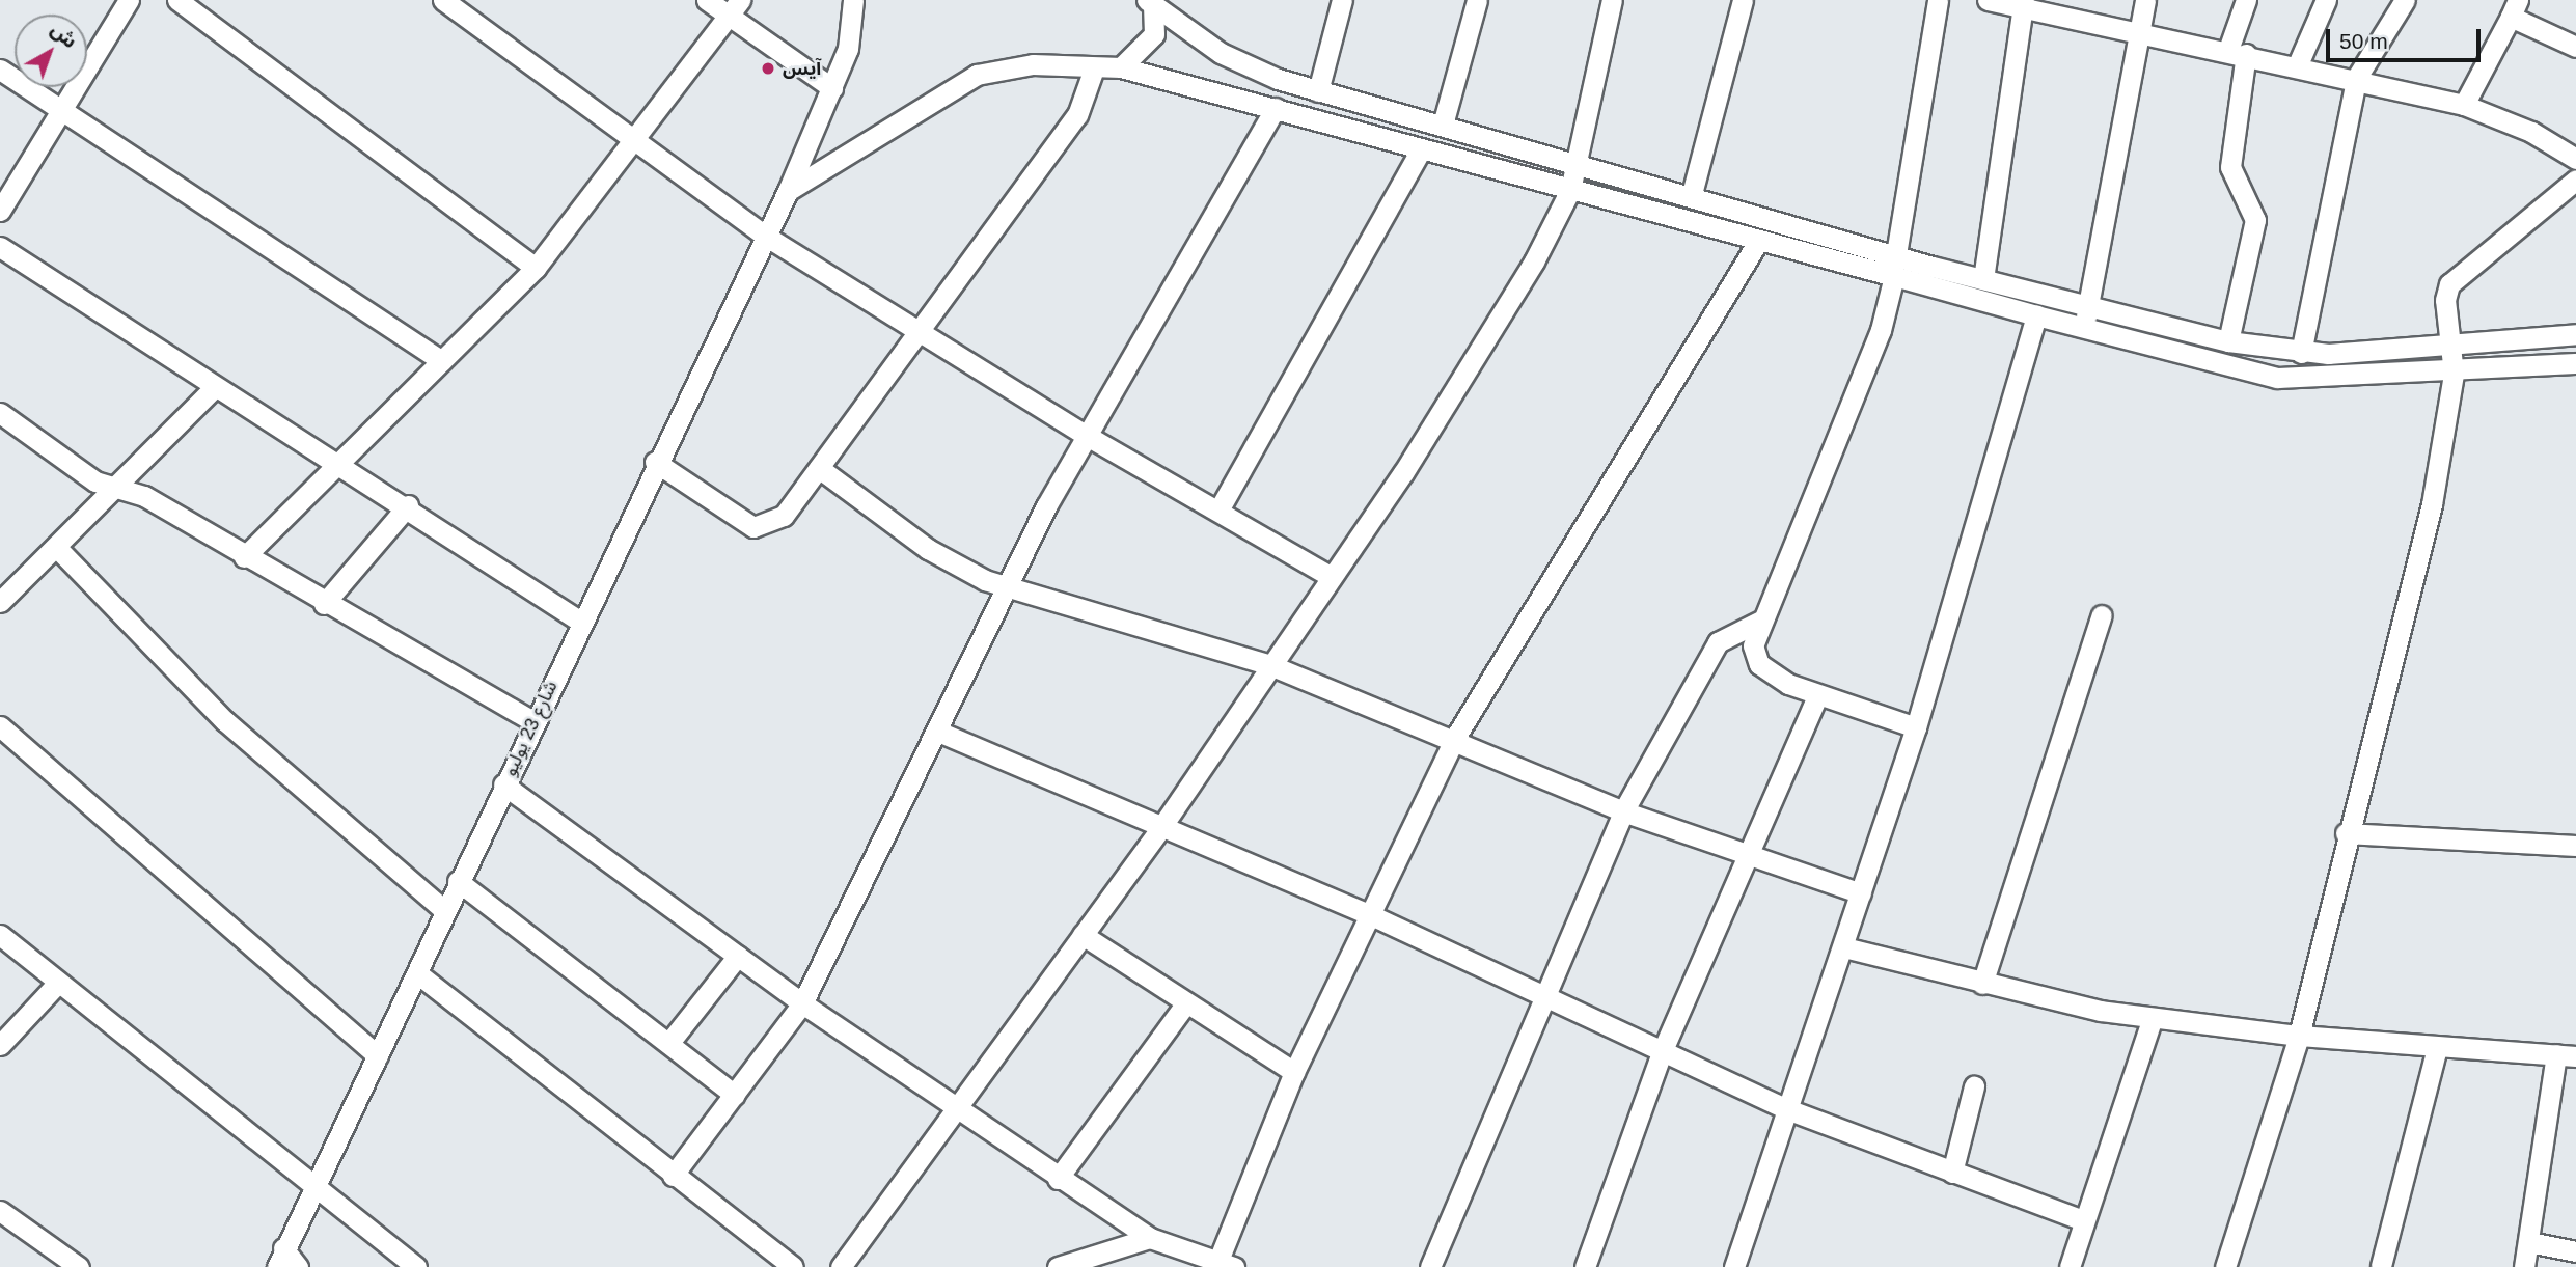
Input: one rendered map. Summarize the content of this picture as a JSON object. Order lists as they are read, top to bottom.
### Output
{
  "streets": {
    "street": ["شارع 23 يوليو"]
  },
  "places": ["آيس"],
  "scale_bar": "50 m",
  "north": "top right"
}
